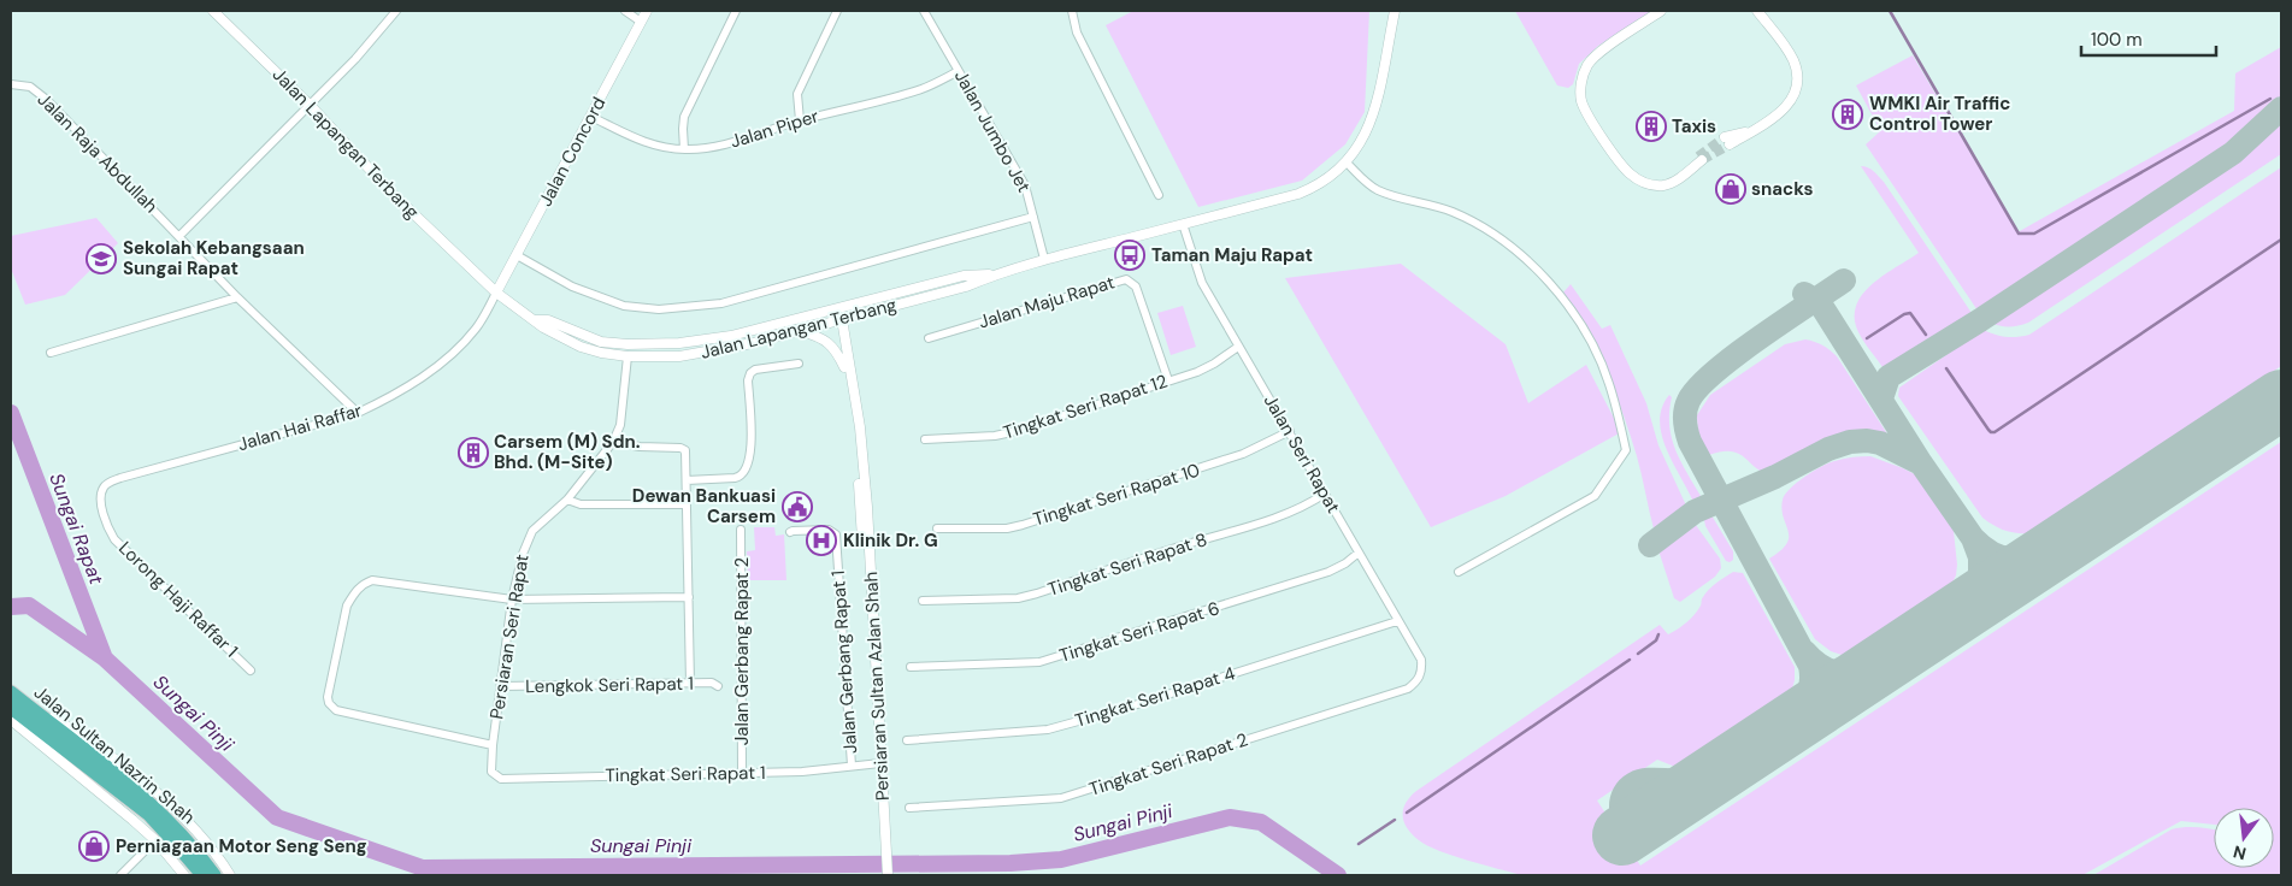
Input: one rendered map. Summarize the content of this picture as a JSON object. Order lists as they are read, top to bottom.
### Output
{
  "streets": {
    "highway": ["Jalan Sultan Nazrin Shah"],
    "street": [
      "Jalan Piper",
      "Jalan Jumbo Jet",
      "Jalan Lapangan Terbang",
      "Jalan Concord",
      "Jalan Raja Abdullah",
      "Jalan Maju Rapat",
      "Tingkat Seri Rapat 12",
      "Jalan Hai Raffar",
      "Jalan Seri Rapat",
      "Tingkat Seri Rapat 10",
      "Tingkat Seri Rapat 8",
      "Lorong Haji Raffar 1",
      "Tingkat Seri Rapat 6",
      "Persiaran Seri Rapat",
      "Jalan Gerbang Rapat 2",
      "Jalan Gerbang Rapat 1",
      "Lengkok Seri Rapat 1",
      "Persiaran Sultan Azlan Shah",
      "Tingkat Seri Rapat 4",
      "Tingkat Seri Rapat 2",
      "Tingkat Seri Rapat 1"
    ]
  },
  "crossings": [
    ["Jalan Piper", "Jalan Jumbo Jet"],
    ["Jalan Piper", "Jalan Concord"],
    ["Jalan Jumbo Jet", "Jalan Lapangan Terbang"],
    ["Jalan Lapangan Terbang", "Jalan Concord"],
    ["Jalan Lapangan Terbang", "Jalan Hai Raffar"],
    ["Jalan Lapangan Terbang", "Jalan Seri Rapat"],
    ["Jalan Lapangan Terbang", "Persiaran Seri Rapat"],
    ["Jalan Lapangan Terbang", "Persiaran Sultan Azlan Shah"],
    ["Jalan Concord", "Jalan Hai Raffar"],
    ["Jalan Raja Abdullah", "Jalan Hai Raffar"],
    ["Jalan Maju Rapat", "Tingkat Seri Rapat 12"],
    ["Tingkat Seri Rapat 12", "Jalan Seri Rapat"],
    ["Jalan Hai Raffar", "Lorong Haji Raffar 1"],
    ["Jalan Seri Rapat", "Tingkat Seri Rapat 10"],
    ["Jalan Seri Rapat", "Tingkat Seri Rapat 8"],
    ["Jalan Seri Rapat", "Tingkat Seri Rapat 6"],
    ["Jalan Seri Rapat", "Tingkat Seri Rapat 4"],
    ["Jalan Seri Rapat", "Tingkat Seri Rapat 2"],
    ["Persiaran Seri Rapat", "Lengkok Seri Rapat 1"],
    ["Persiaran Seri Rapat", "Tingkat Seri Rapat 1"],
    ["Jalan Gerbang Rapat 2", "Tingkat Seri Rapat 1"],
    ["Jalan Gerbang Rapat 1", "Tingkat Seri Rapat 1"],
    ["Persiaran Sultan Azlan Shah", "Tingkat Seri Rapat 1"]
  ],
  "water": ["Sungai Rapat", "Sungai Pinji"],
  "places": {
    "building": ["WMKI Air Traffic Control Tower", "Taxis", "Carsem (M) Sdn. Bhd. (M-Site)"],
    "shop": ["snacks", "Perniagaan Motor Seng Seng"],
    "bus stop": ["Taman Maju Rapat"],
    "school or university": ["Sekolah Kebangsaan Sungai Rapat"],
    "public building": ["Dewan Bankuasi Carsem"],
    "hospital": ["Klinik Dr. G"]
  },
  "scale_bar": "100 m",
  "north": "bottom"
}
